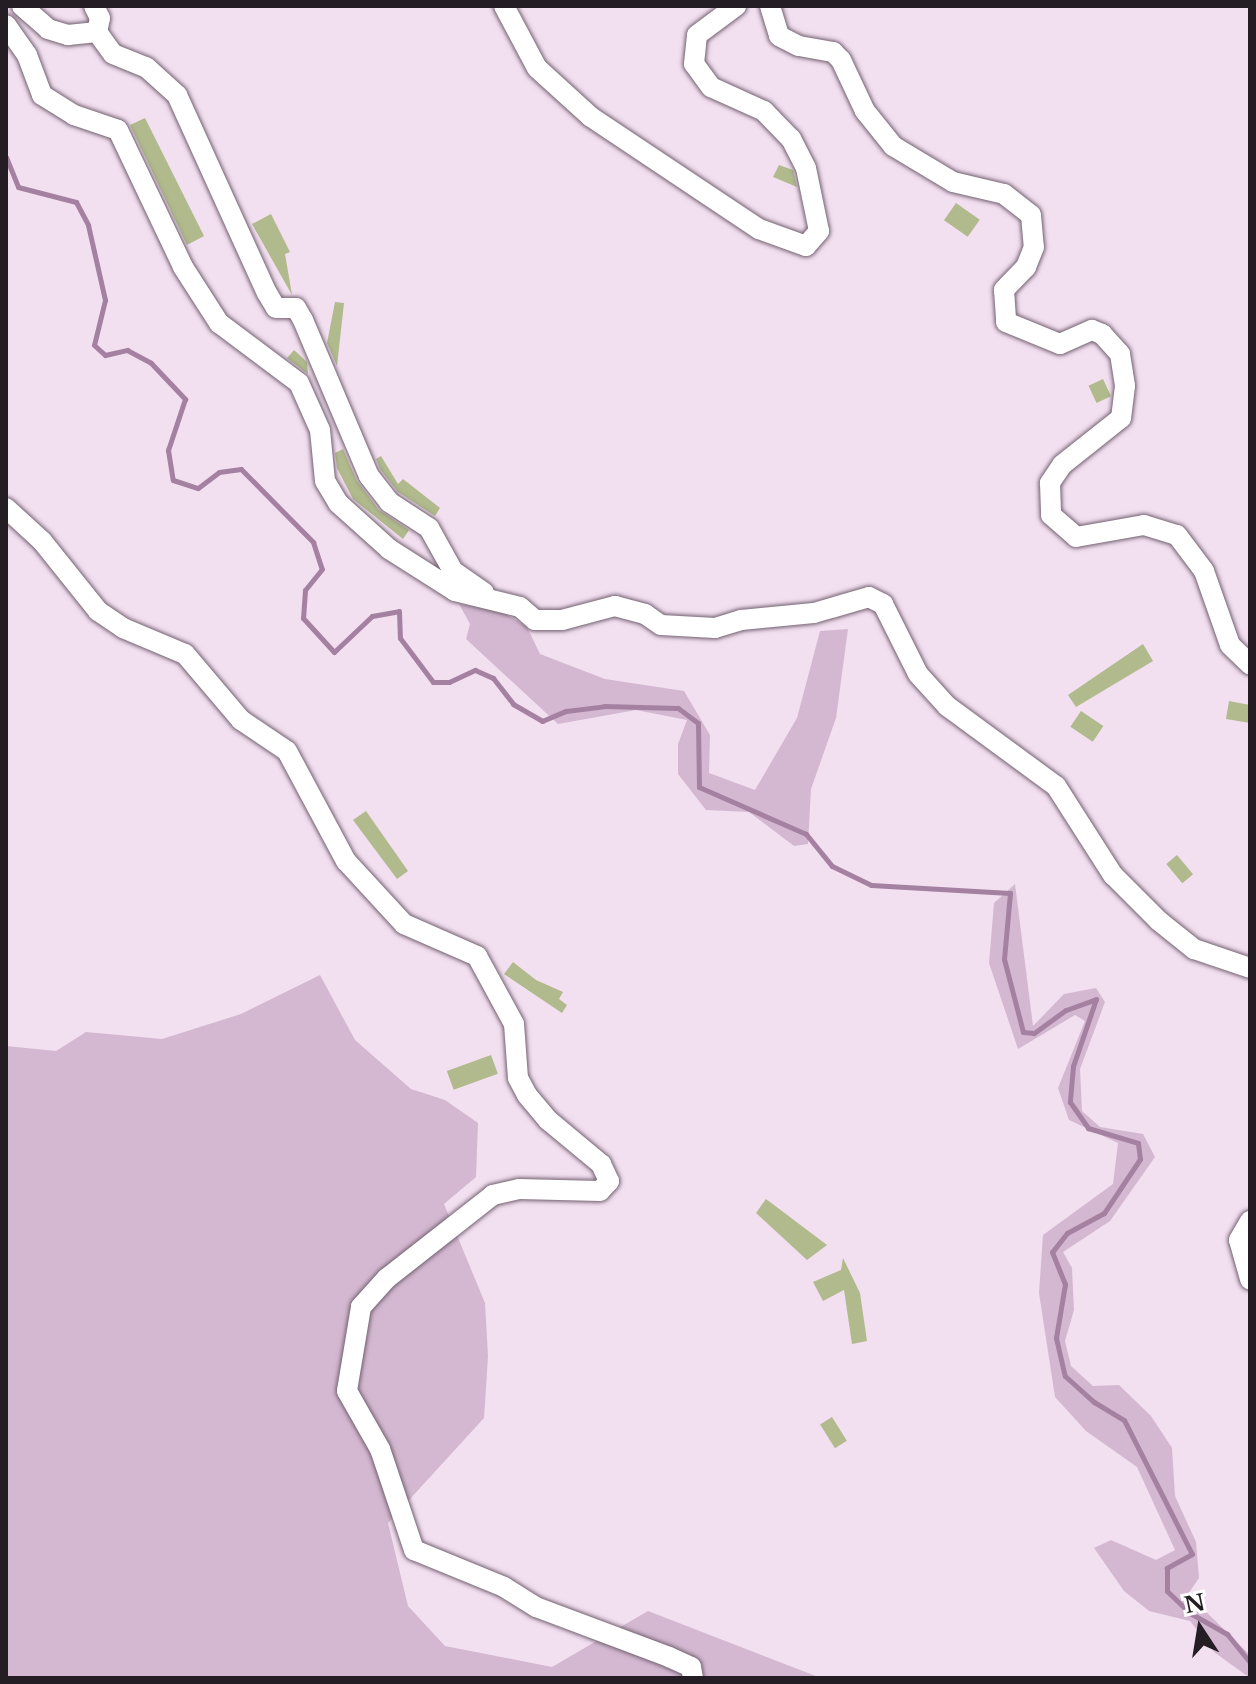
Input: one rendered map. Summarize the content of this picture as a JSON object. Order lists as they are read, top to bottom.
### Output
{
  "north": "top"
}
